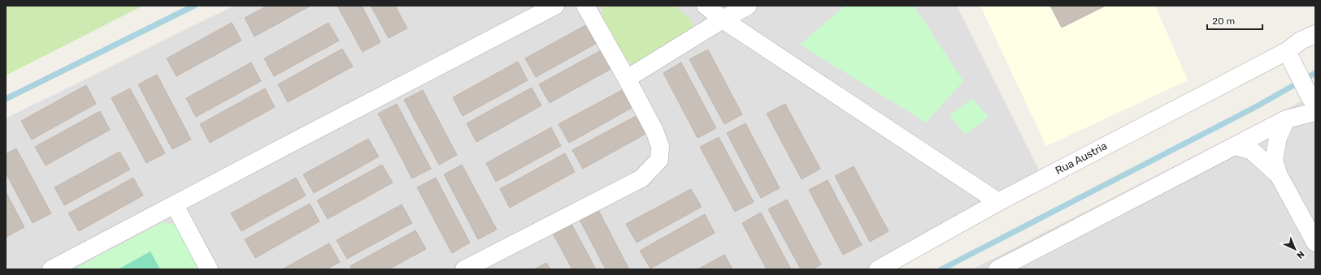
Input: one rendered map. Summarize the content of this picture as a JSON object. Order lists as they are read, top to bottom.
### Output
{
  "streets": {
    "street": ["Rua Austria"]
  },
  "scale_bar": "20 m",
  "north": "bottom right"
}
